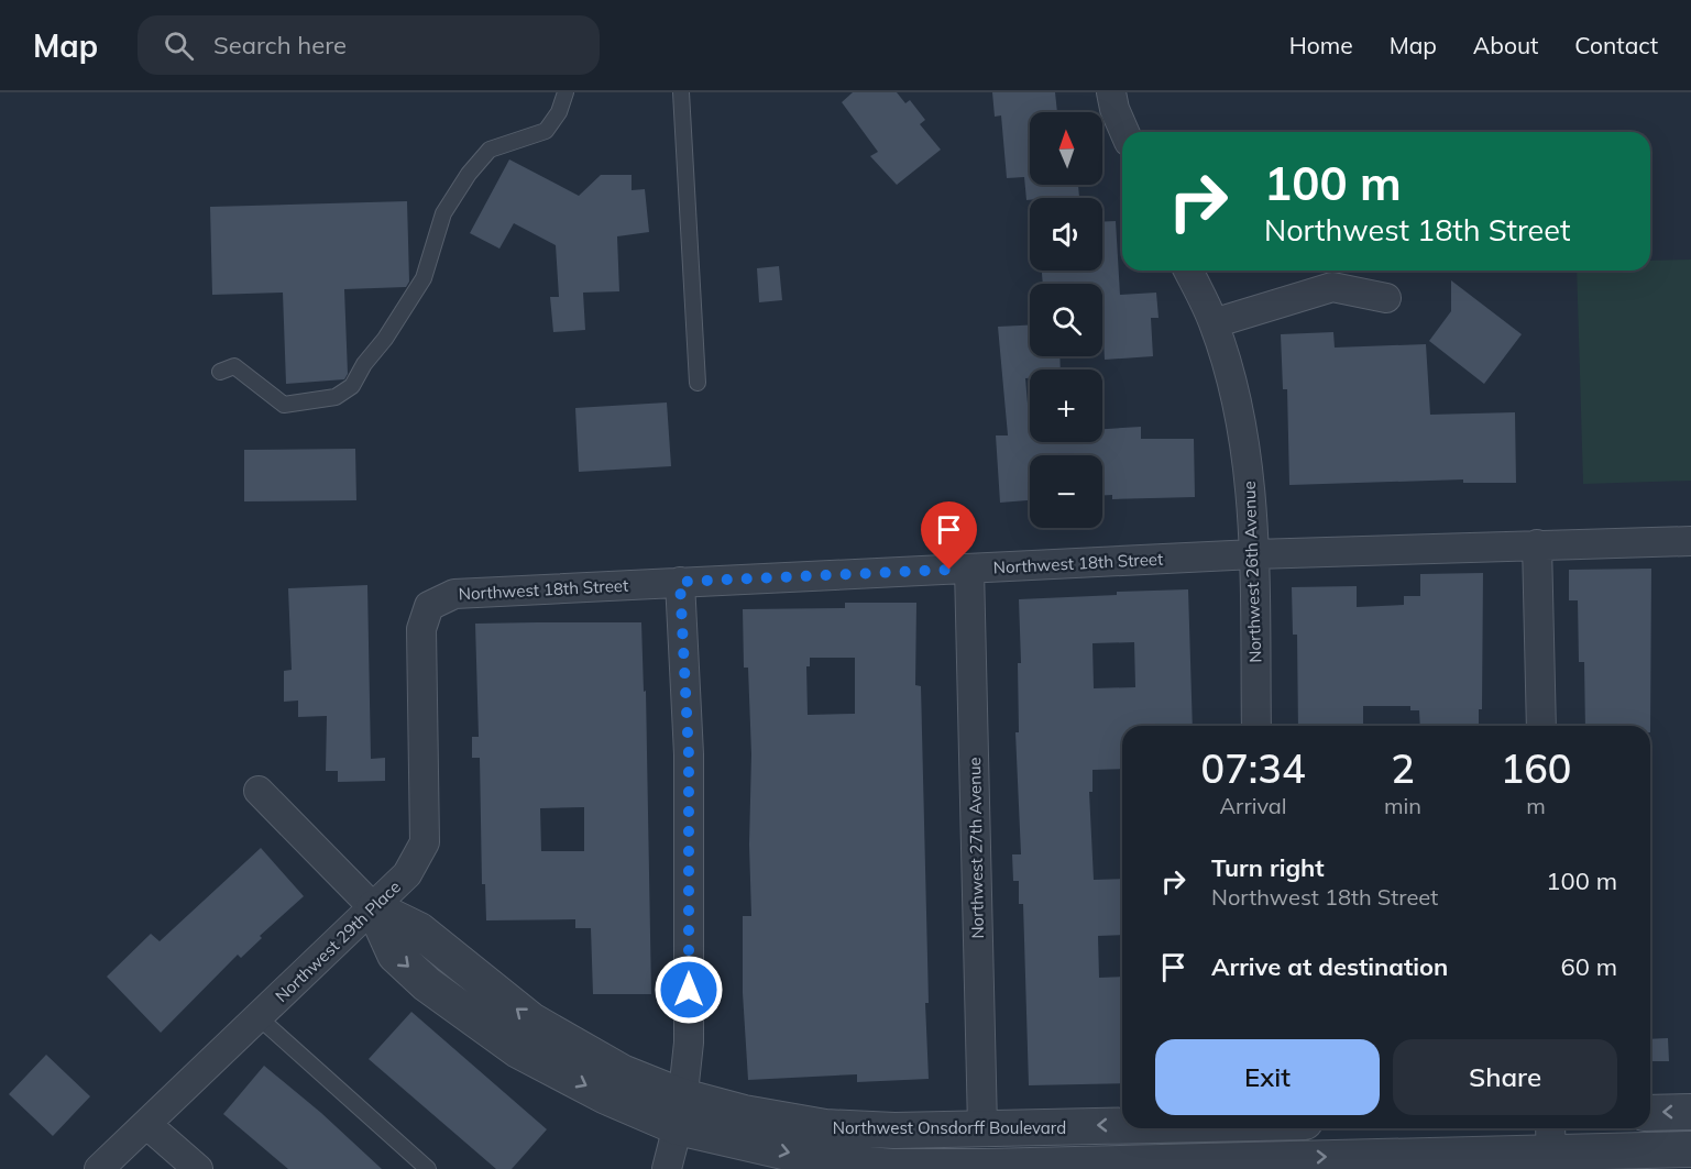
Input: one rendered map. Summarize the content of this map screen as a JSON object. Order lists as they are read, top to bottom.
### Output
{
  "streets": {
    "street": [
      "Northwest 18th Street",
      "Northwest 26th Avenue",
      "Northwest 27th Avenue",
      "Northwest 29th Place",
      "Northwest Onsdorff Boulevard"
    ]
  },
  "crossings": [
    ["Northwest 18th Street", "Northwest 26th Avenue"],
    ["Northwest 18th Street", "Northwest 27th Avenue"],
    ["Northwest 18th Street", "Northwest 29th Place"],
    ["Northwest 27th Avenue", "Northwest Onsdorff Boulevard"],
    ["Northwest 29th Place", "Northwest Onsdorff Boulevard"]
  ],
  "north": "top",
  "page": {
    "header": "Map",
    "search": "Search here",
    "nav": [
      "Home",
      "Map",
      "About",
      "Contact"
    ],
    "map_buttons": ["+", "−"],
    "turn": ["100 m", "Northwest 18th Street"],
    "eta": [
      "07:34",
      "Arrival",
      "2",
      "min",
      "160",
      "m"
    ],
    "list": [
      {
        "name": "Turn right",
        "note": "Northwest 18th Street",
        "value": "100 m"
      },
      {
        "name": "Arrive at destination",
        "value": "60 m"
      }
    ],
    "buttons": ["Exit", "Share"]
  }
}
